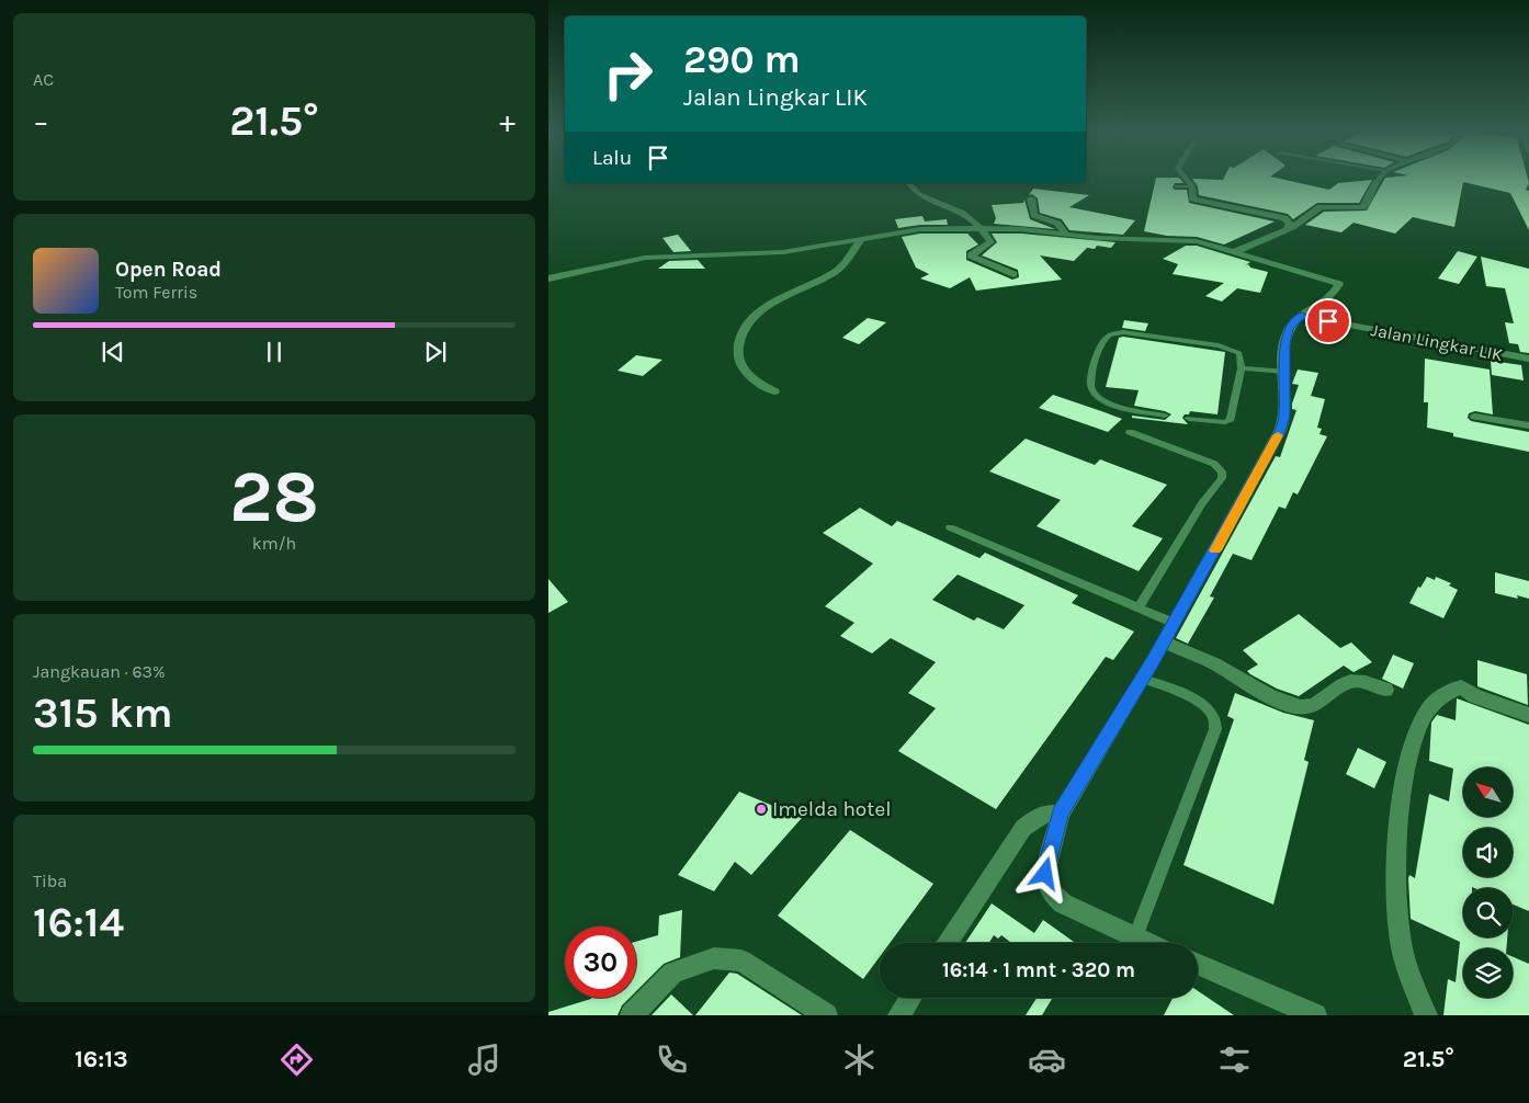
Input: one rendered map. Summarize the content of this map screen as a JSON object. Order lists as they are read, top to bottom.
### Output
{
  "streets": {
    "street": ["Jalan Lingkar LIK"]
  },
  "places": ["Imelda hotel"],
  "north": "top left",
  "page": {
    "tile": [
      "AC",
      ["28", "km/h"],
      ["Jangkauan · 63%", "315 km"],
      ["Tiba", "16:14"]
    ],
    "turn": ["290 m", "Jalan Lingkar LIK"],
    "heat": ["−", "21.5°", "+"],
    "then": "Lalu",
    "song": ["Open Road", "Tom Ferris"],
    "limit": "30",
    "trip": "16:14 · 1 mnt · 320 m",
    "tabs": ["16:13", "21.5°"]
  }
}
